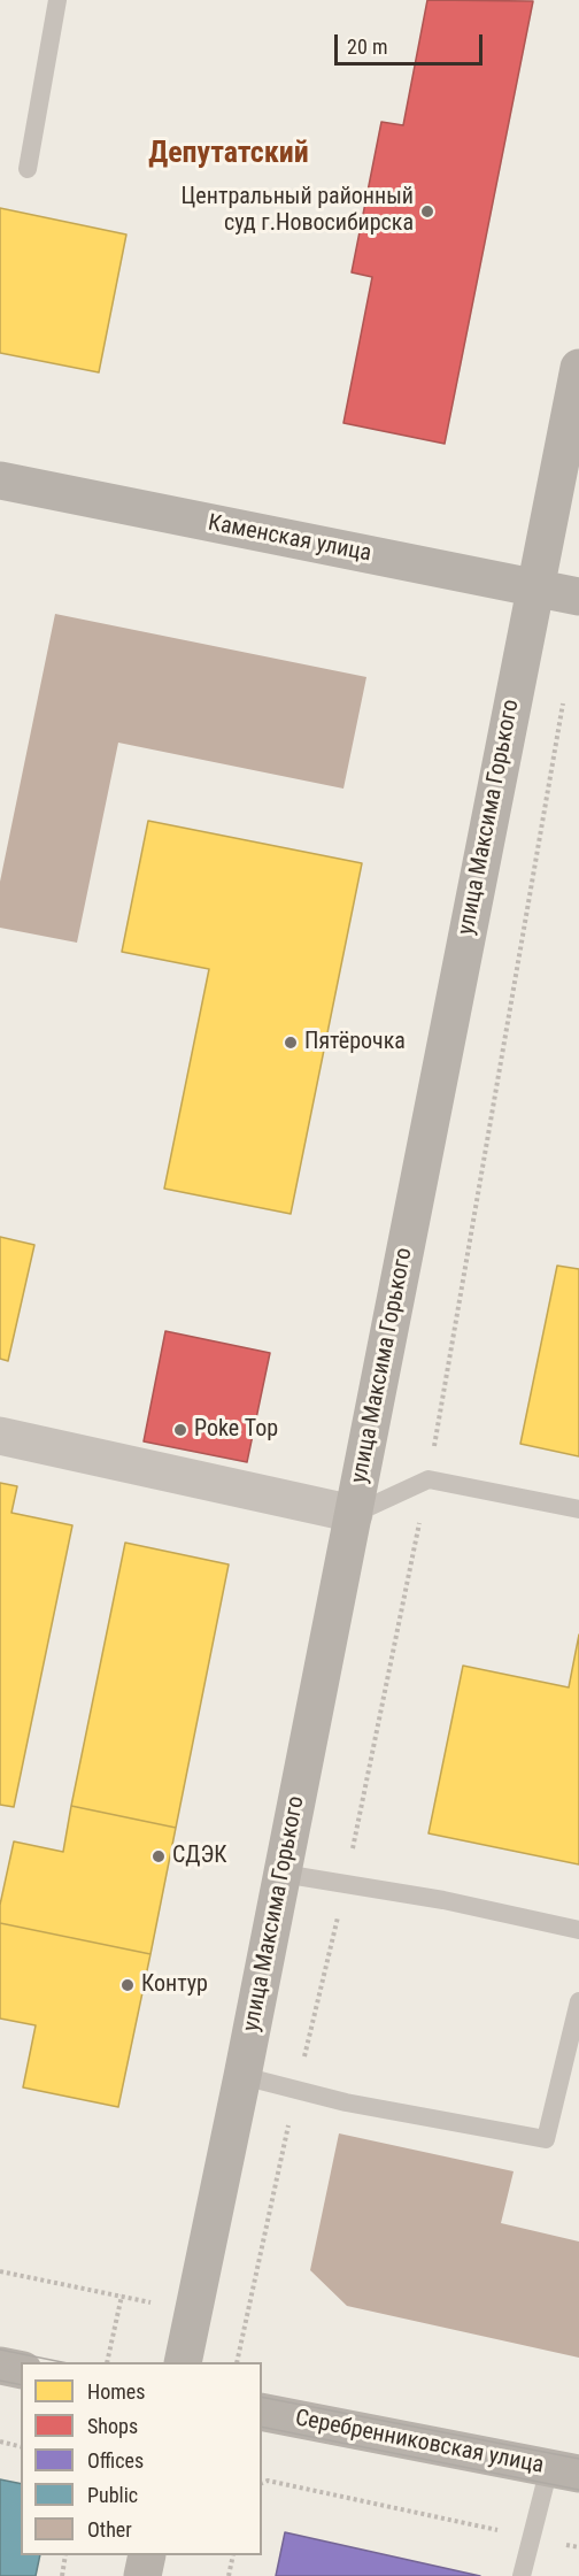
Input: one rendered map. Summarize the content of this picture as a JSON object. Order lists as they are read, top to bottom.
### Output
{
  "streets": {
    "street": ["Каменская улица", "улица Максима Горького", "Серебренниковская улица"]
  },
  "crossings": [
    ["Каменская улица", "улица Максима Горького"]
  ],
  "districts": ["Депутатский"],
  "places": [
    "Центральный районный суд г.Новосибирска",
    "Пятёрочка",
    "Poke Top",
    "СДЭК",
    "Контур"
  ],
  "legend": [
    "Homes",
    "Shops",
    "Offices",
    "Public",
    "Other"
  ],
  "scale_bar": "20 m"
}
